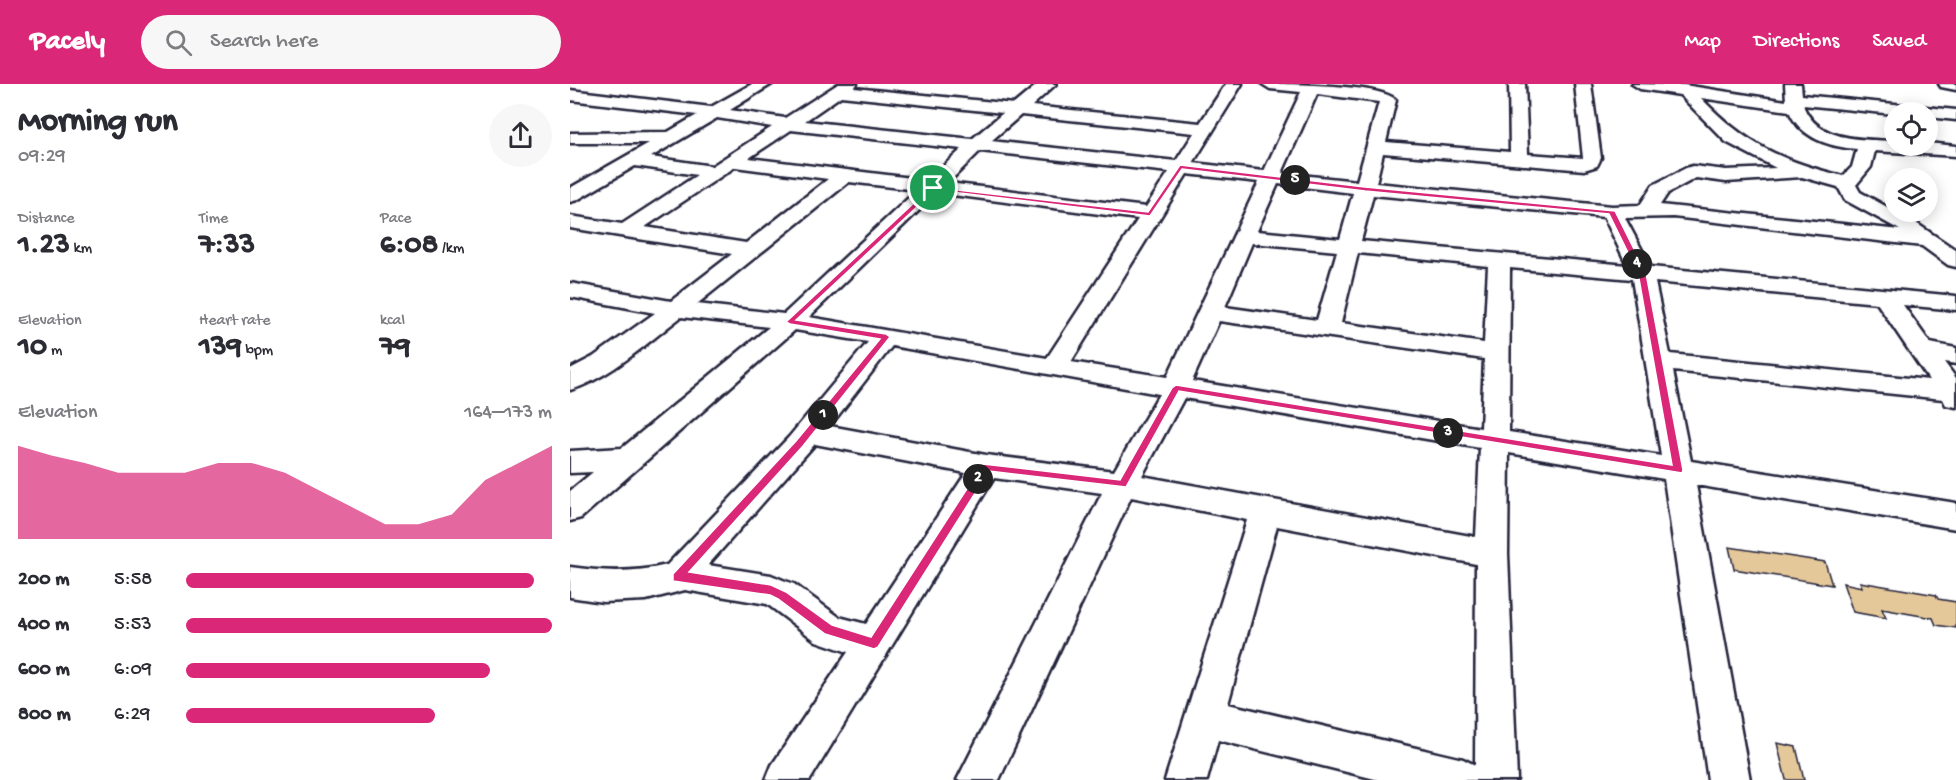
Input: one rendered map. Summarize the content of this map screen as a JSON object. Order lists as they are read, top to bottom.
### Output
{
  "page": {
    "header": "Pacely",
    "search": "Search here",
    "nav": ["Map", "Directions", "Saved"],
    "heading": ["Morning run", "09:29"],
    "pins": [
      "5",
      "4",
      "1",
      "3",
      "2"
    ],
    "stats": [
      ["Distance", "1.23 km"],
      ["Time", "7:33"],
      ["Pace", "6:08 /km"],
      ["Elevation", "10 m"],
      ["Heart rate", "139 bpm"],
      ["kcal", "79"]
    ],
    "chart": ["Elevation", "164–173 m"],
    "list": [
      {
        "name": "200 m",
        "note": "5:58"
      },
      {
        "name": "400 m",
        "note": "5:53"
      },
      {
        "name": "600 m",
        "note": "6:09"
      },
      {
        "name": "800 m",
        "note": "6:29"
      }
    ]
  }
}
